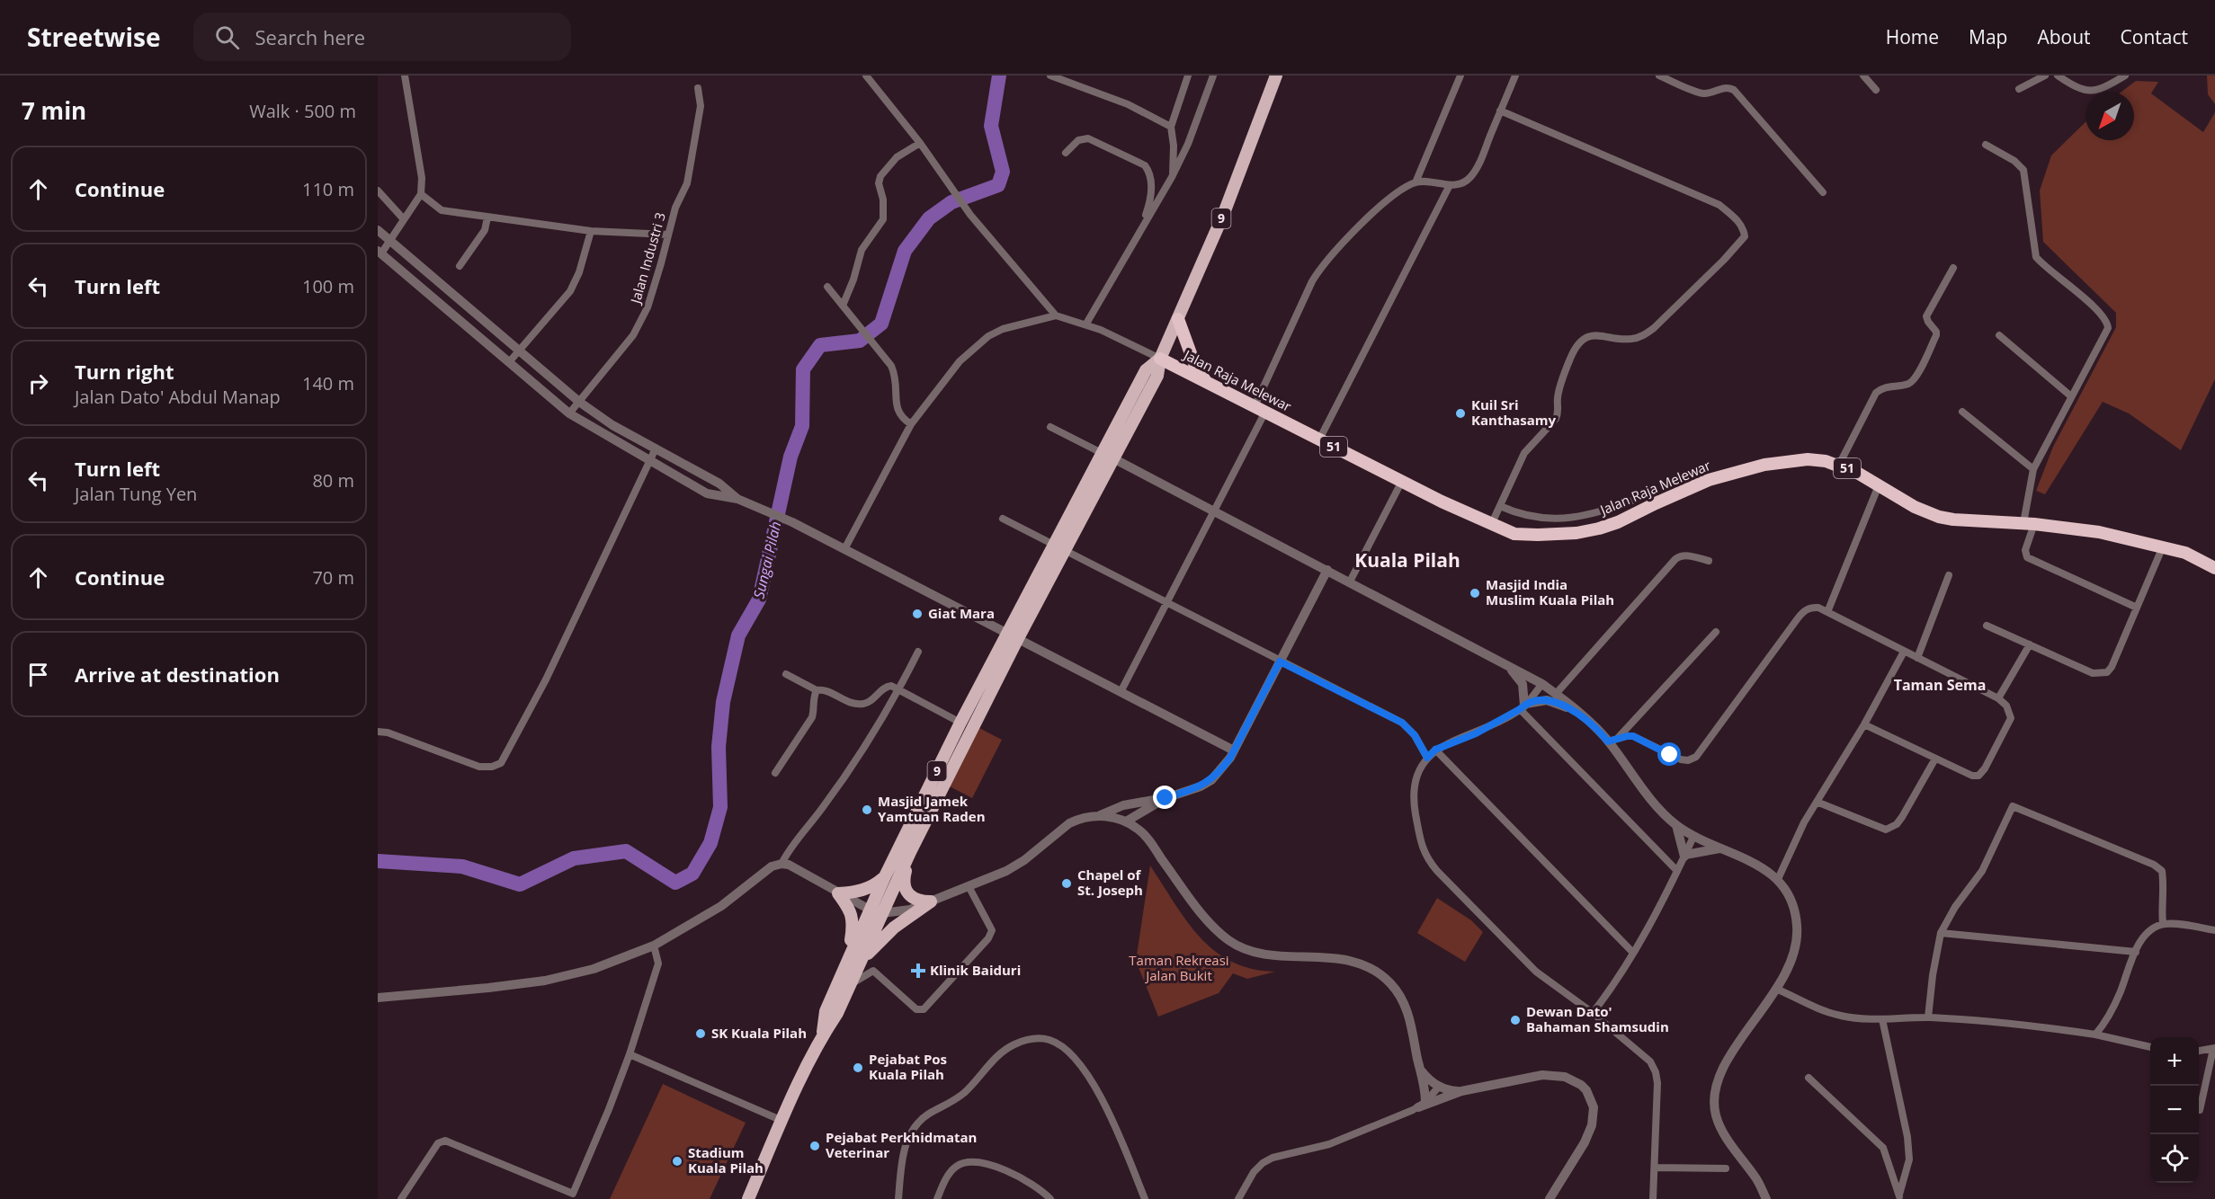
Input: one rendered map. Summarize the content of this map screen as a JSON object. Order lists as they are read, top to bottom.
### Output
{
  "streets": {
    "highway": ["Jalan Raja Melewar", "51"],
    "main road": ["9"],
    "street": ["Jalan Industri 3"]
  },
  "crossings": [
    ["9", "Jalan Raja Melewar"]
  ],
  "districts": ["Kuala Pilah", "Taman Sema"],
  "water": ["Sungai Pilah"],
  "parks": ["Taman Rekreasi Jalan Bukit"],
  "places": {
    "other": [
      "Kuil Sri Kanthasamy",
      "Masjid India Muslim Kuala Pilah",
      "Giat Mara",
      "Masjid Jamek Yamtuan Raden",
      "Chapel of St. Joseph",
      "Dewan Dato' Bahaman Shamsudin",
      "SK Kuala Pilah",
      "Pejabat Pos Kuala Pilah",
      "Pejabat Perkhidmatan Veterinar",
      "Stadium Kuala Pilah"
    ],
    "health": ["Klinik Baiduri"]
  },
  "north": "bottom left",
  "page": {
    "header": "Streetwise",
    "search": "Search here",
    "nav": [
      "Home",
      "Map",
      "About",
      "Contact"
    ],
    "heading": ["7 min", "Walk · 500 m"],
    "list": [
      ["Continue", "110 m"],
      ["Turn left", "100 m"],
      ["Turn right", "Jalan Dato' Abdul Manap", "140 m"],
      ["Turn left", "Jalan Tung Yen", "80 m"],
      ["Continue", "70 m"],
      "Arrive at destination"
    ],
    "map_buttons": ["+", "−"]
  }
}
